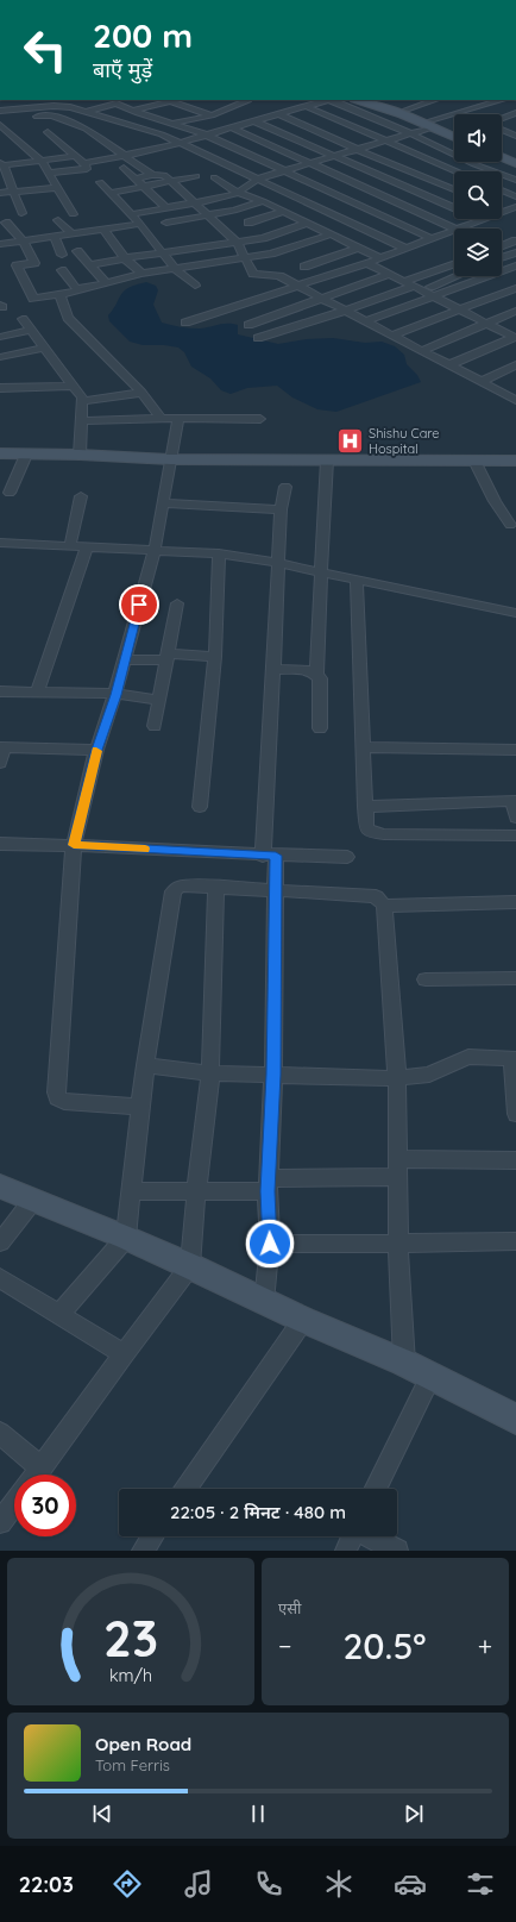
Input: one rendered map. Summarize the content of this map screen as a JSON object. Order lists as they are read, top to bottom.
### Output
{
  "places": {
    "hospital": ["Shishu Care Hospital"]
  },
  "page": {
    "turn": ["200 m", "बाएँ मुड़ें"],
    "limit": "30",
    "trip": "22:05 · 2 मिनट · 480 m",
    "tile": "एसी",
    "heat": ["−", "20.5°", "+"],
    "song": ["Open Road", "Tom Ferris"],
    "tabs": "22:03",
    "gauge": ["23", "km/h"]
  }
}
